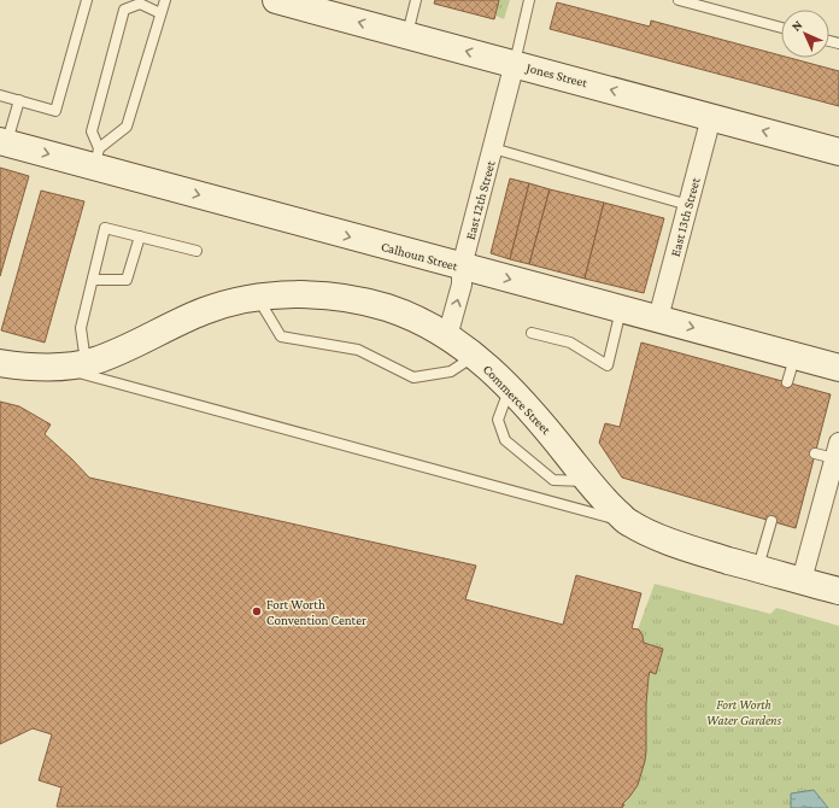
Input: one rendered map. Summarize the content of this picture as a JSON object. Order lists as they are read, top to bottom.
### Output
{
  "streets": {
    "street": [
      "Jones Street",
      "East 12th Street",
      "East 13th Street",
      "Calhoun Street",
      "Commerce Street"
    ]
  },
  "crossings": [
    ["Jones Street", "East 12th Street"],
    ["Jones Street", "East 13th Street"],
    ["East 12th Street", "Calhoun Street"],
    ["East 12th Street", "Commerce Street"],
    ["East 13th Street", "Calhoun Street"]
  ],
  "one_way": ["Jones Street", "Calhoun Street"],
  "parks": ["Fort Worth Water Gardens"],
  "places": ["Fort Worth Convention Center"],
  "north": "top left"
}
